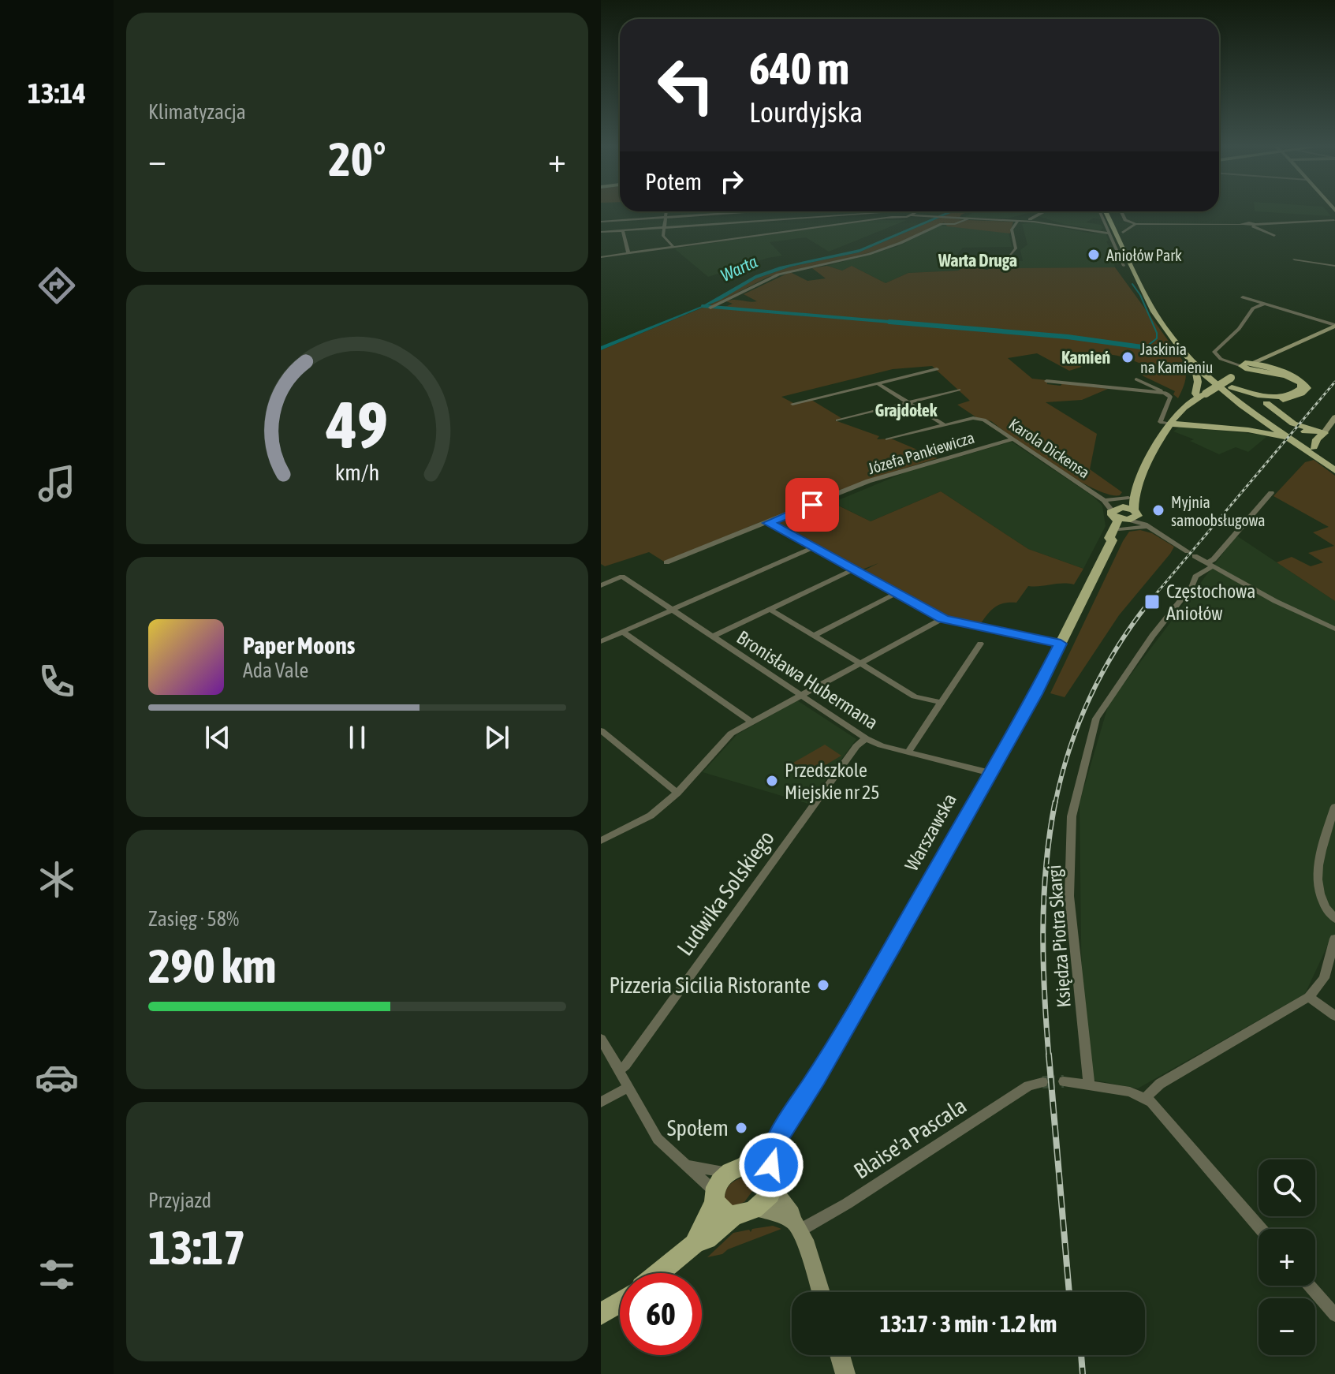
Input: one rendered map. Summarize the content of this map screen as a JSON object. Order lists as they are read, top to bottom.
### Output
{
  "streets": {
    "main road": ["Warszawska"],
    "street": [
      "Karola Dickensa",
      "Józefa Pankiewicza",
      "Bronisława Hubermana",
      "Ludwika Solskiego",
      "Księdza Piotra Skargi",
      "Blaise'a Pascala"
    ]
  },
  "crossings": [
    ["Karola Dickensa", "Józefa Pankiewicza"],
    ["Karola Dickensa", "Warszawska"],
    ["Bronisława Hubermana", "Warszawska"],
    ["Bronisława Hubermana", "Ludwika Solskiego"]
  ],
  "districts": ["Warta Druga", "Kamień", "Grajdołek"],
  "water": ["Warta"],
  "places": {
    "other": [
      "Aniołów Park",
      "Jaskinia na Kamieniu",
      "Myjnia samoobsługowa",
      "Przedszkole Miejskie nr 25",
      "Pizzeria Sicilia Ristorante",
      "Społem"
    ],
    "transit": ["Częstochowa Aniołów"]
  },
  "page": {
    "tabs": "13:14",
    "tile": [
      "Klimatyzacja",
      ["Zasięg · 58%", "290 km"],
      ["Przyjazd", "13:17"]
    ],
    "turn": ["640 m", "Lourdyjska"],
    "heat": ["−", "20°", "+"],
    "then": "Potem",
    "song": ["Paper Moons", "Ada Vale"],
    "map_buttons": ["+", "−"],
    "limit": "60",
    "trip": "13:17 · 3 min · 1.2 km",
    "gauge": ["49", "km/h"]
  }
}
